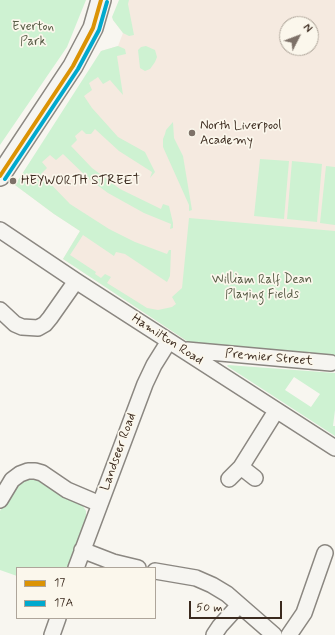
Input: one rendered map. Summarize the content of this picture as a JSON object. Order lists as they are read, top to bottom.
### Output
{
  "streets": {
    "street": ["Hamilton Road", "Premier Street", "Landseer Road"]
  },
  "crossings": [
    ["Hamilton Road", "Premier Street"],
    ["Hamilton Road", "Landseer Road"]
  ],
  "parks": ["Everton Park", "William Ralf Dean Playing Fields"],
  "places": ["North Liverpool Academy", "HEYWORTH STREET"],
  "lines": ["transit line 17", "transit line 17A"],
  "legend": ["17", "17A"],
  "scale_bar": "50 m",
  "north": "top right"
}
